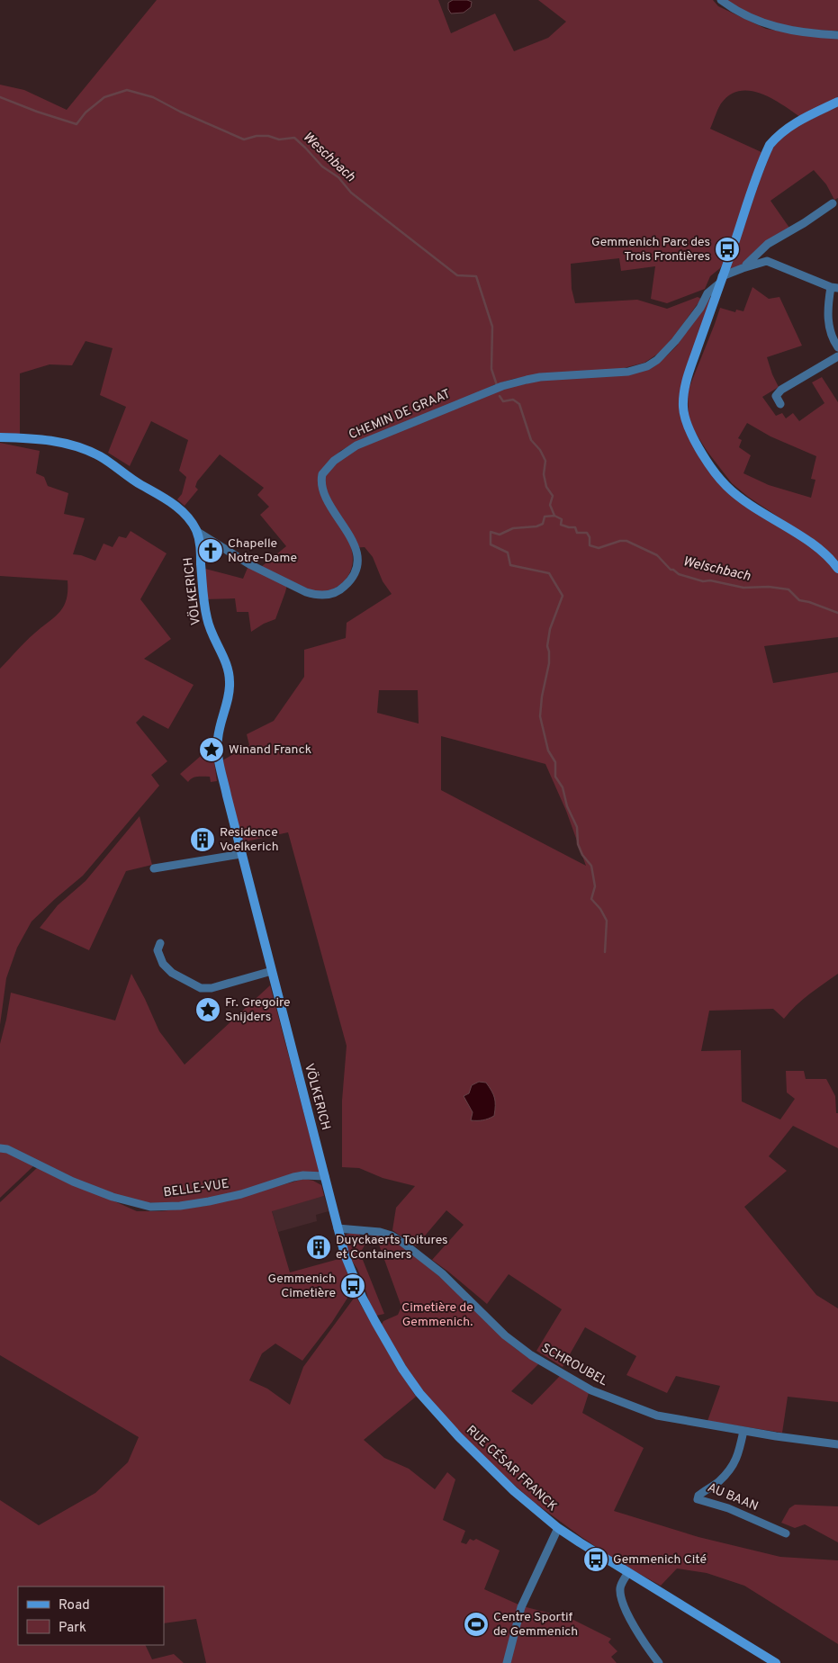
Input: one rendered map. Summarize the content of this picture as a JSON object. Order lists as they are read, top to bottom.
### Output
{
  "streets": {
    "main road": ["VÖLKERICH", "RUE CÉSAR FRANCK"],
    "street": [
      "CHEMIN DE GRAAT",
      "BELLE-VUE",
      "SCHROUBEL",
      "AU BAAN"
    ]
  },
  "crossings": [
    ["CHEMIN DE GRAAT", "VÖLKERICH"],
    ["VÖLKERICH", "BELLE-VUE"],
    ["VÖLKERICH", "SCHROUBEL"],
    ["VÖLKERICH", "RUE CÉSAR FRANCK"],
    ["SCHROUBEL", "RUE CÉSAR FRANCK"],
    ["SCHROUBEL", "AU BAAN"]
  ],
  "water": ["Weschbach", "Welschbach"],
  "parks": ["Cimetière de Gemmenich."],
  "places": {
    "bus stop": ["Gemmenich Parc des Trois Frontières", "Gemmenich Cimetière", "Gemmenich Cité"],
    "church": ["Chapelle Notre-Dame"],
    "place": ["Winand Franck", "Fr. Gregoire Snijders"],
    "building": ["Residence Voelkerich", "Duyckaerts Toitures et Containers"],
    "sports": ["Centre Sportif de Gemmenich"]
  },
  "legend": ["Road", "Park"]
}
